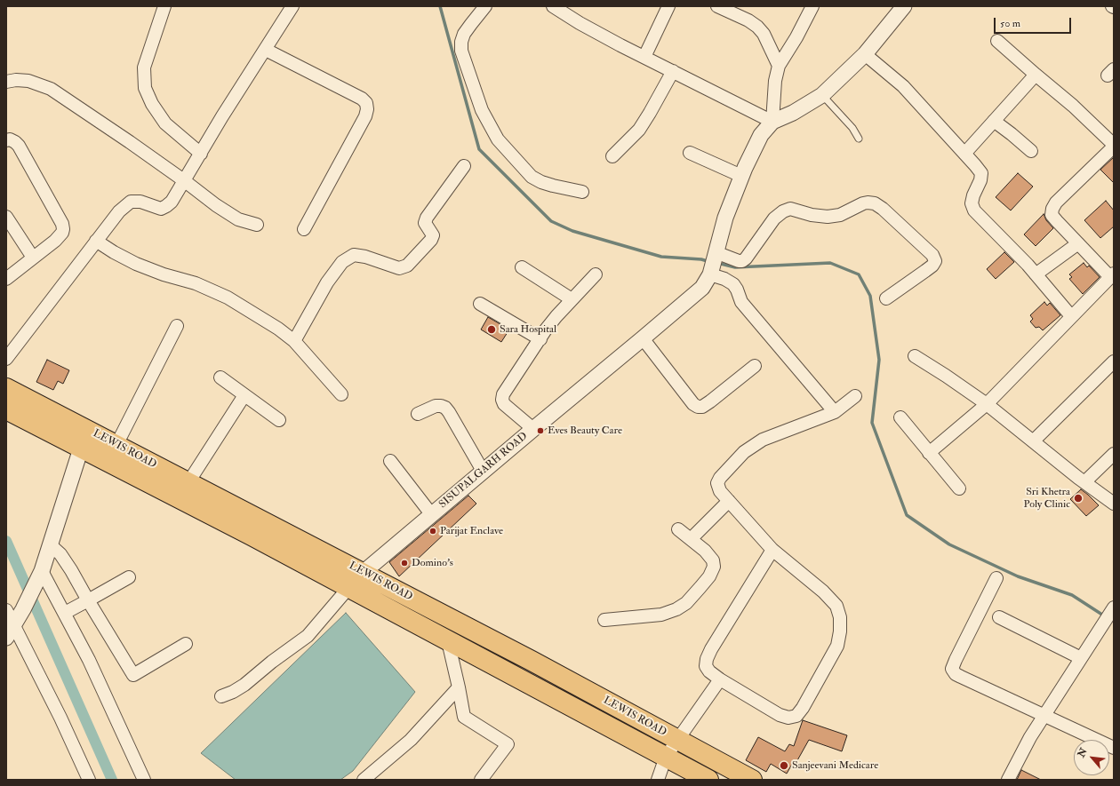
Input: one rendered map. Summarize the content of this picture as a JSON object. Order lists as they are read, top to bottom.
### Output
{
  "streets": {
    "main road": ["LEWIS ROAD"],
    "street": ["SISUPALGARH ROAD"]
  },
  "crossings": [
    ["LEWIS ROAD", "SISUPALGARH ROAD"]
  ],
  "places": [
    "Sara Hospital",
    "Eves Beauty Care",
    "Sri Khetra Poly Clinic",
    "Parijat Enclave",
    "Domino's",
    "Sanjeevani Medicare"
  ],
  "scale_bar": "50 m",
  "north": "top left"
}
